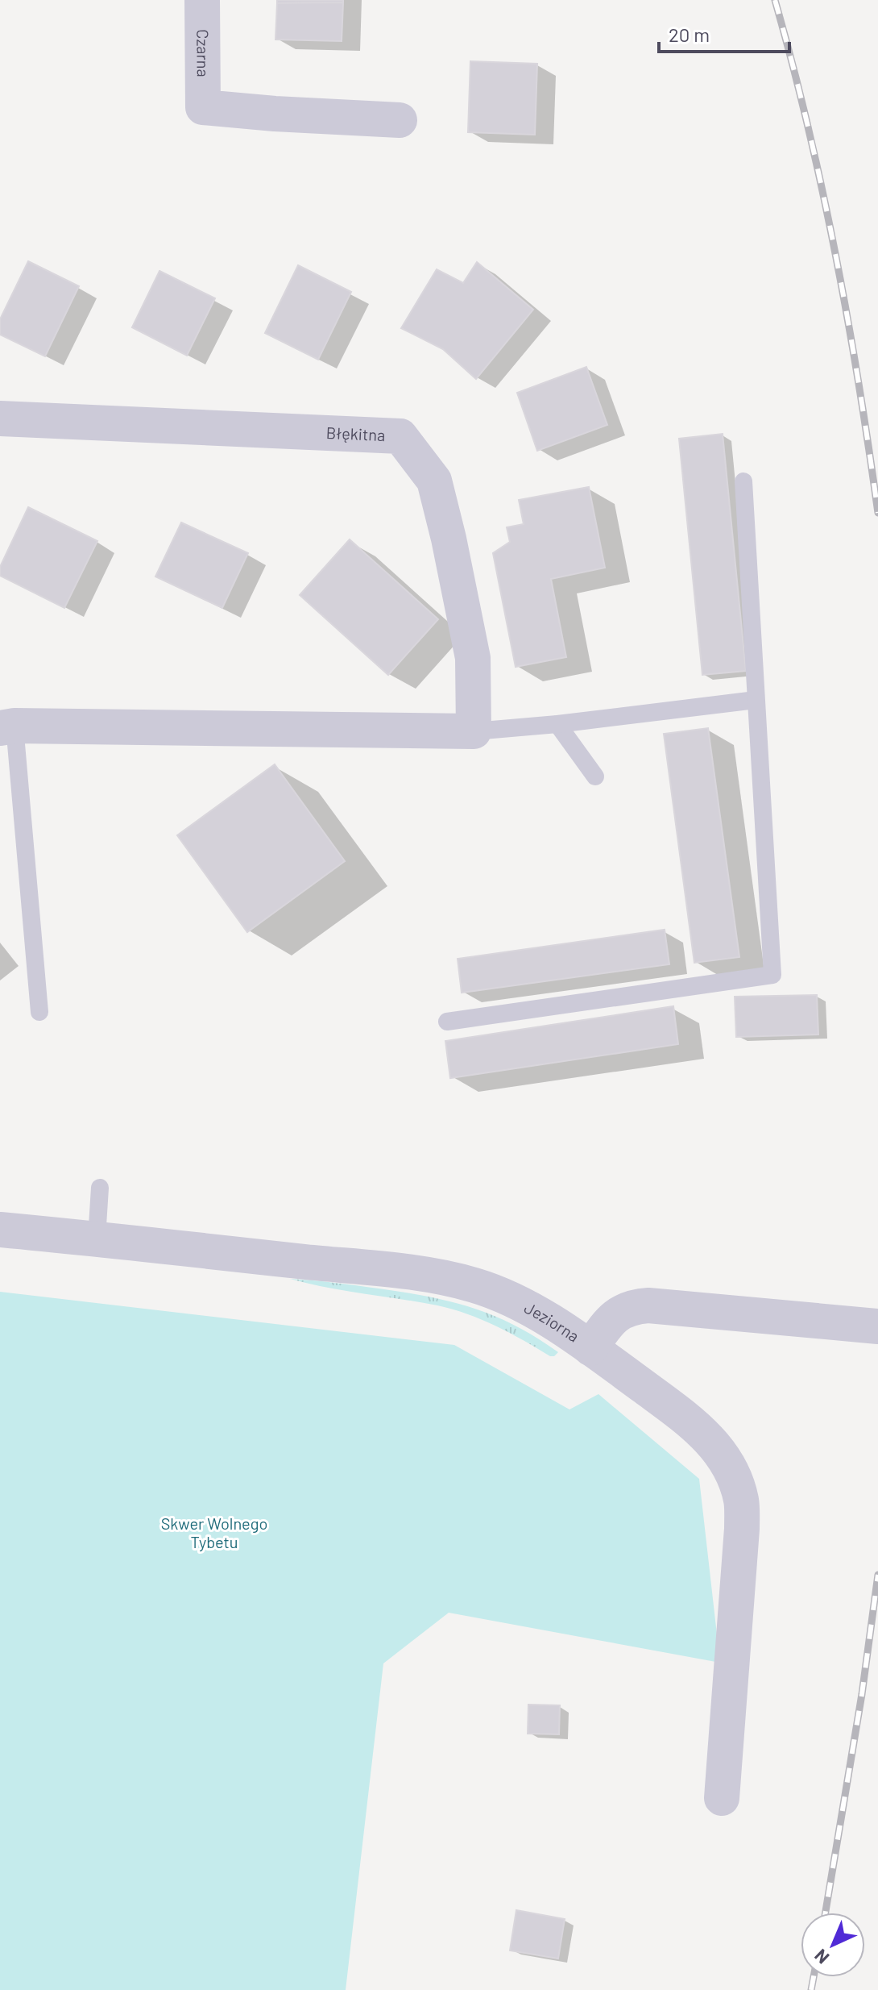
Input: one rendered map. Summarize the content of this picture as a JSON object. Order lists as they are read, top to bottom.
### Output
{
  "streets": {
    "street": ["Czarna", "Błękitna", "Jeziorna"]
  },
  "parks": ["Skwer Wolnego Tybetu"],
  "scale_bar": "20 m",
  "north": "bottom left"
}
